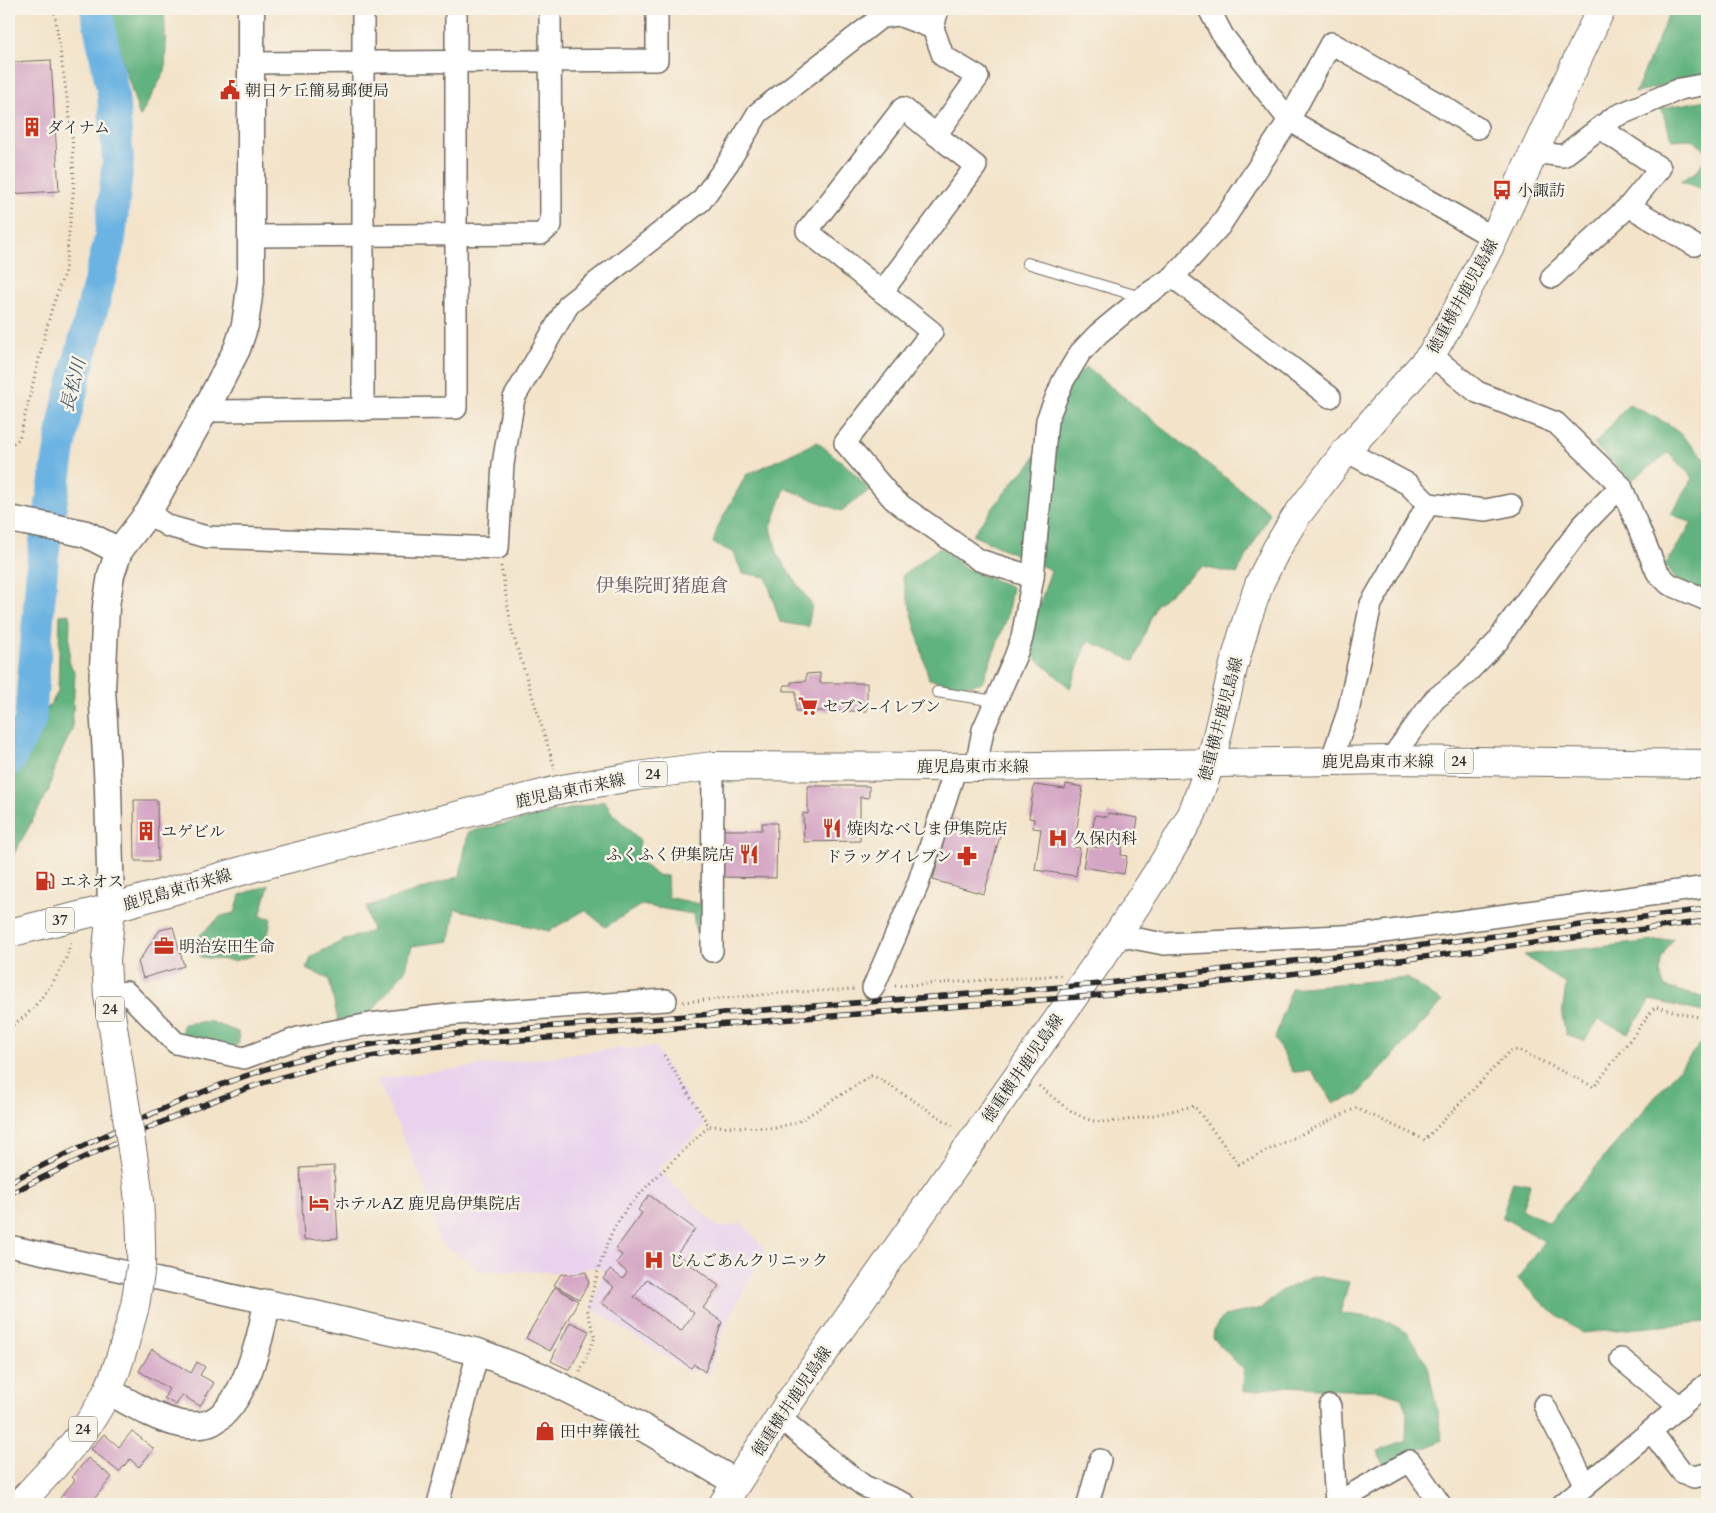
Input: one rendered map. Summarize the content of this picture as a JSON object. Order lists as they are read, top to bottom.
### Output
{
  "streets": {
    "main road": [
      "徳重横井鹿児島線",
      "鹿児島東市来線",
      "24",
      "37"
    ]
  },
  "crossings": [
    ["徳重横井鹿児島線", "鹿児島東市来線"],
    ["鹿児島東市来線", "37"]
  ],
  "districts": ["伊集院町猪鹿倉"],
  "water": ["長松川"],
  "places": {
    "public building": ["朝日ケ丘簡易郵便局"],
    "building": ["ダイナム", "ユゲビル"],
    "bus stop": ["小諏訪"],
    "supermarket": ["セブン-イレブン"],
    "restaurant": ["焼肉なべしま伊集院店", "ふくふく伊集院店"],
    "hospital": ["久保内科", "じんごあんクリニック"],
    "pharmacy": ["ドラッグイレブン"],
    "fuel station": ["エネオス"],
    "office": ["明治安田生命"],
    "hotel": ["ホテルAZ 鹿児島伊集院店"],
    "shop": ["田中葬儀社"]
  }
}
